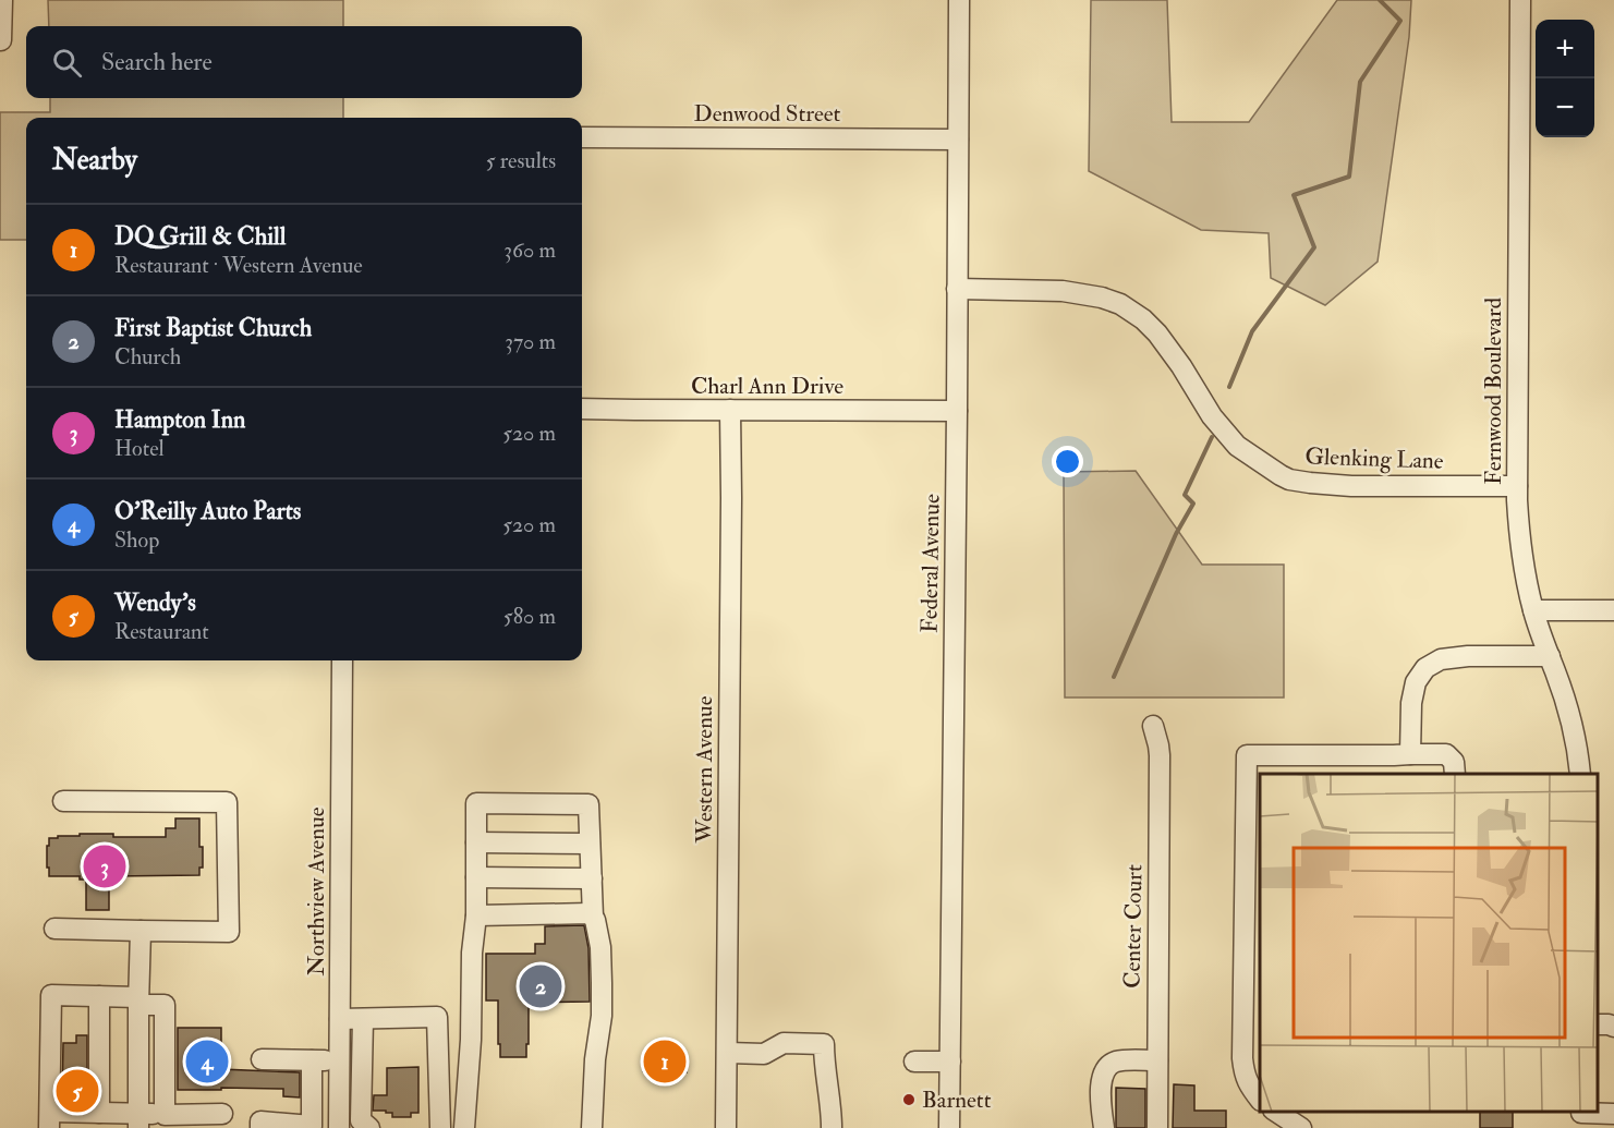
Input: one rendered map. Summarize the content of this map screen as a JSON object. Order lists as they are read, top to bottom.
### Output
{
  "streets": {
    "street": [
      "Denwood Street",
      "Charl Ann Drive",
      "Fernwood Boulevard",
      "Glenking Lane",
      "Federal Avenue",
      "Western Avenue",
      "Northview Avenue",
      "Center Court"
    ]
  },
  "crossings": [
    ["Denwood Street", "Federal Avenue"],
    ["Charl Ann Drive", "Federal Avenue"],
    ["Charl Ann Drive", "Western Avenue"],
    ["Fernwood Boulevard", "Glenking Lane"],
    ["Glenking Lane", "Federal Avenue"]
  ],
  "places": ["Barnett"],
  "page": {
    "map_buttons": ["+", "−"],
    "search": "Search here",
    "heading": ["Nearby", "5 results"],
    "list": [
      {
        "mark": "1",
        "name": "DQ Grill & Chill",
        "note": "Restaurant · Western Avenue",
        "value": "360 m"
      },
      {
        "mark": "2",
        "name": "First Baptist Church",
        "note": "Church",
        "value": "370 m"
      },
      {
        "mark": "3",
        "name": "Hampton Inn",
        "note": "Hotel",
        "value": "520 m"
      },
      {
        "mark": "4",
        "name": "O'Reilly Auto Parts",
        "note": "Shop",
        "value": "520 m"
      },
      {
        "mark": "5",
        "name": "Wendy's",
        "note": "Restaurant",
        "value": "580 m"
      }
    ],
    "pins": [
      "3",
      "2",
      "1",
      "4",
      "5"
    ]
  }
}
